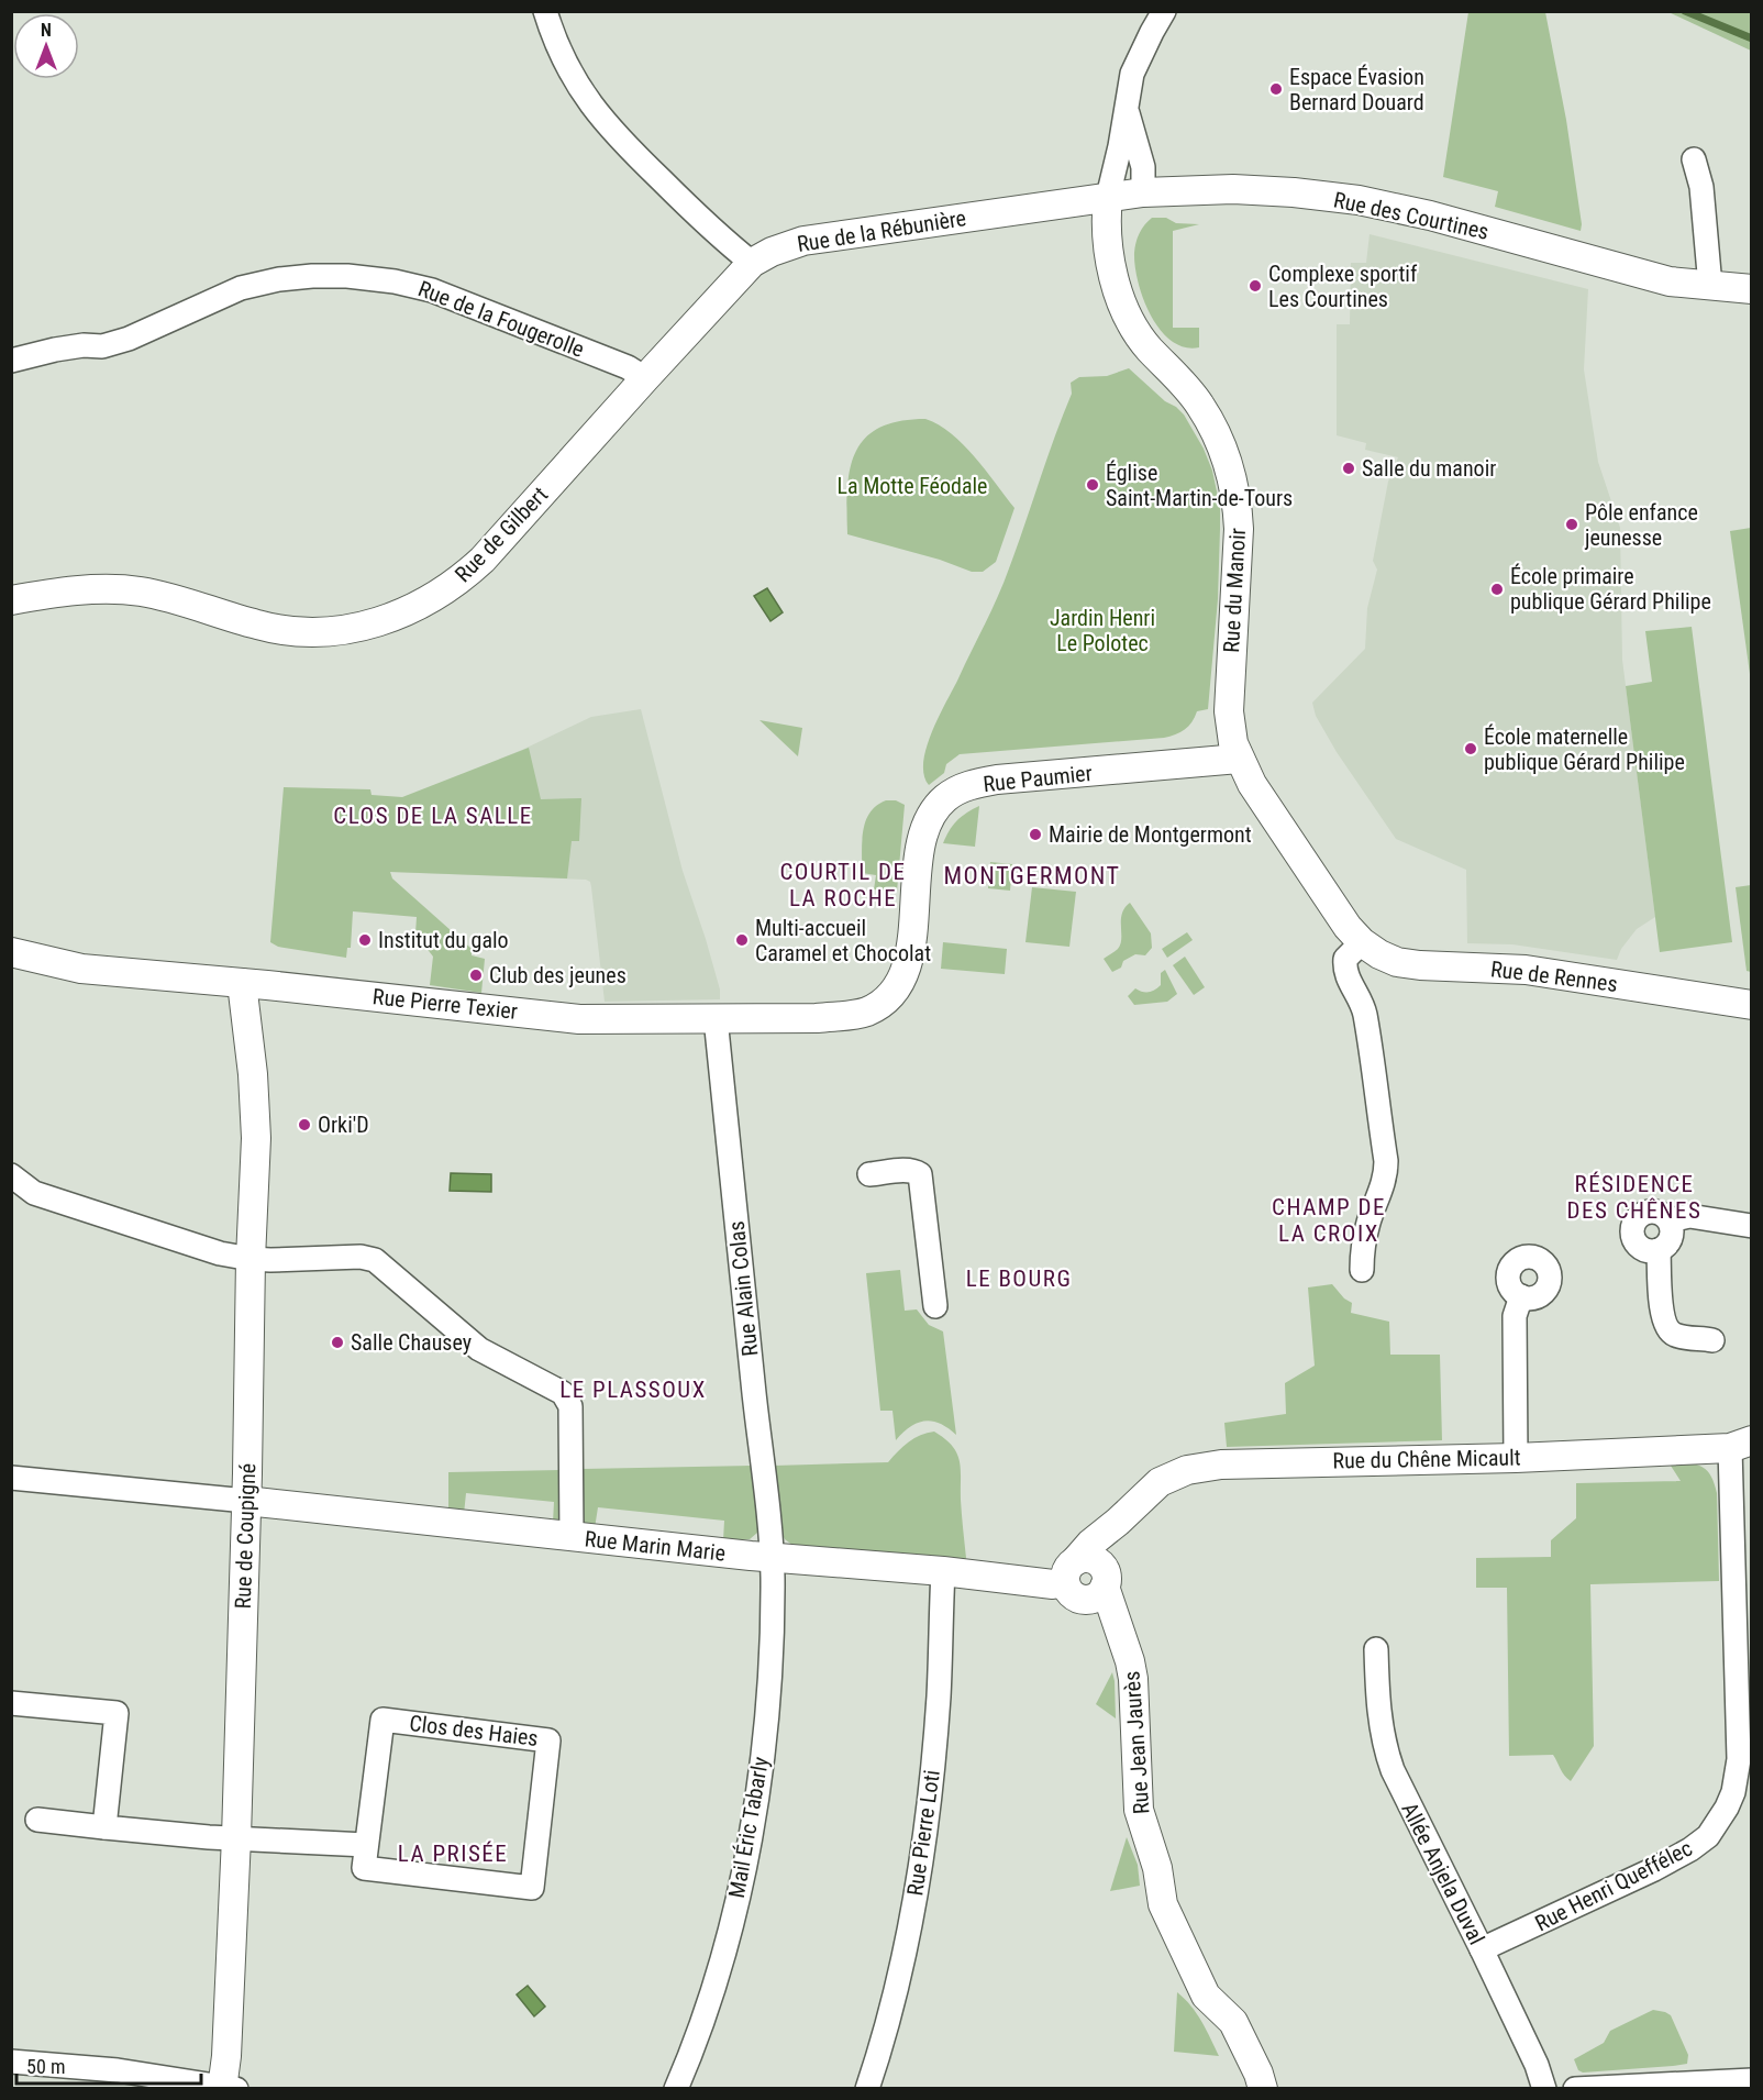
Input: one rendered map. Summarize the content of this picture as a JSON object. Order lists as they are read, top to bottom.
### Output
{
  "streets": {
    "street": [
      "Rue des Courtines",
      "Rue de la Rébunière",
      "Rue de la Fougerolle",
      "Rue de Gilbert",
      "Rue du Manoir",
      "Rue Paumier",
      "Rue de Rennes",
      "Rue Pierre Texier",
      "Rue Alain Colas",
      "Rue du Chêne Micault",
      "Rue de Coupigné",
      "Rue Marin Marie",
      "Clos des Haies",
      "Rue Jean Jaurès",
      "Mail Éric Tabarly",
      "Rue Pierre Loti",
      "Allée Anjela Duval",
      "Rue Henri Queffélec"
    ]
  },
  "crossings": [
    ["Rue des Courtines", "Rue de la Rébunière"],
    ["Rue des Courtines", "Rue du Manoir"],
    ["Rue de la Rébunière", "Rue de Gilbert"],
    ["Rue de la Rébunière", "Rue du Manoir"],
    ["Rue de la Fougerolle", "Rue de Gilbert"],
    ["Rue du Manoir", "Rue Paumier"],
    ["Rue du Manoir", "Rue de Rennes"],
    ["Rue Paumier", "Rue Pierre Texier"],
    ["Rue Pierre Texier", "Rue Alain Colas"],
    ["Rue Pierre Texier", "Rue de Coupigné"],
    ["Rue Alain Colas", "Rue Marin Marie"],
    ["Rue Alain Colas", "Mail Éric Tabarly"],
    ["Rue du Chêne Micault", "Rue Marin Marie"],
    ["Rue du Chêne Micault", "Rue Jean Jaurès"],
    ["Rue du Chêne Micault", "Rue Henri Queffélec"],
    ["Rue de Coupigné", "Rue Marin Marie"],
    ["Rue Marin Marie", "Rue Jean Jaurès"],
    ["Rue Marin Marie", "Mail Éric Tabarly"],
    ["Rue Marin Marie", "Rue Pierre Loti"],
    ["Allée Anjela Duval", "Rue Henri Queffélec"]
  ],
  "districts": [
    "CLOS DE LA SALLE",
    "COURTIL DE LA ROCHE",
    "MONTGERMONT",
    "RÉSIDENCE DES CHÊNES",
    "CHAMP DE LA CROIX",
    "LE BOURG",
    "LE PLASSOUX",
    "LA PRISÉE"
  ],
  "parks": ["La Motte Féodale", "Jardin Henri Le Polotec"],
  "places": [
    "Espace Évasion Bernard Douard",
    "Complexe sportif Les Courtines",
    "Salle du manoir",
    "Église Saint-Martin-de-Tours",
    "Pôle enfance jeunesse",
    "École primaire publique Gérard Philipe",
    "École maternelle publique Gérard Philipe",
    "Mairie de Montgermont",
    "Institut du galo",
    "Multi-accueil Caramel et Chocolat",
    "Club des jeunes",
    "Orki'D",
    "Salle Chausey"
  ],
  "scale_bar": "50 m",
  "north": "top"
}
